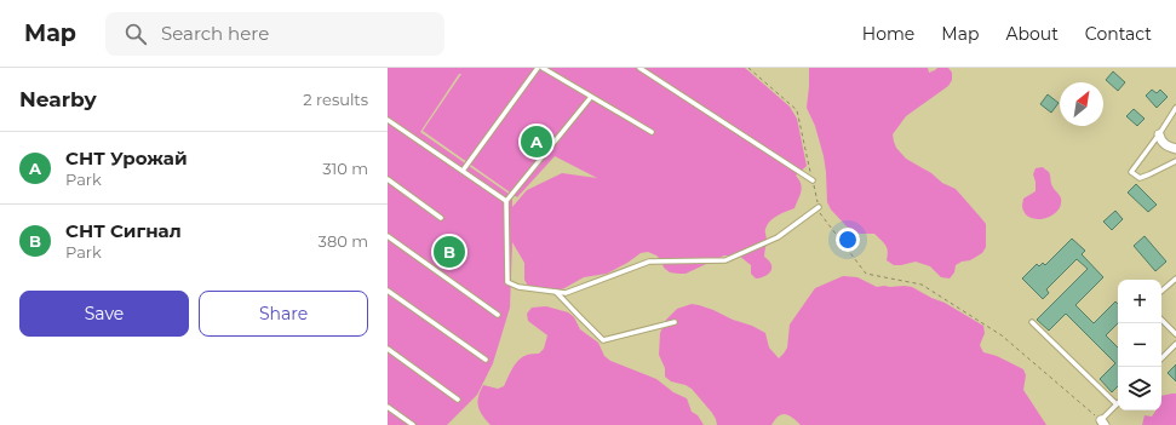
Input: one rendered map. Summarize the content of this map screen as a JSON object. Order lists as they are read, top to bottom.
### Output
{
  "north": "top right",
  "page": {
    "header": "Map",
    "search": "Search here",
    "nav": [
      "Home",
      "Map",
      "About",
      "Contact"
    ],
    "heading": ["Nearby", "2 results"],
    "pins": ["A", "B"],
    "list": [
      {
        "mark": "A",
        "name": "СНТ Урожай",
        "note": "Park",
        "value": "310 m"
      },
      {
        "mark": "B",
        "name": "СНТ Сигнал",
        "note": "Park",
        "value": "380 m"
      }
    ],
    "buttons": ["Save", "Share"],
    "map_buttons": ["+", "−"]
  }
}
